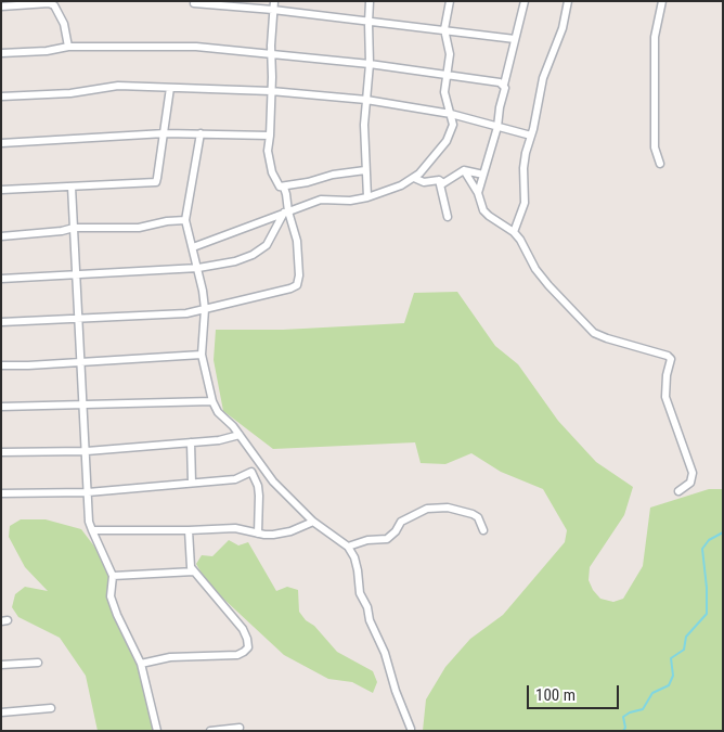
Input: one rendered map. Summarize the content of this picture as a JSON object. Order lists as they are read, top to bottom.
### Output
{
  "scale_bar": "100 m"
}
